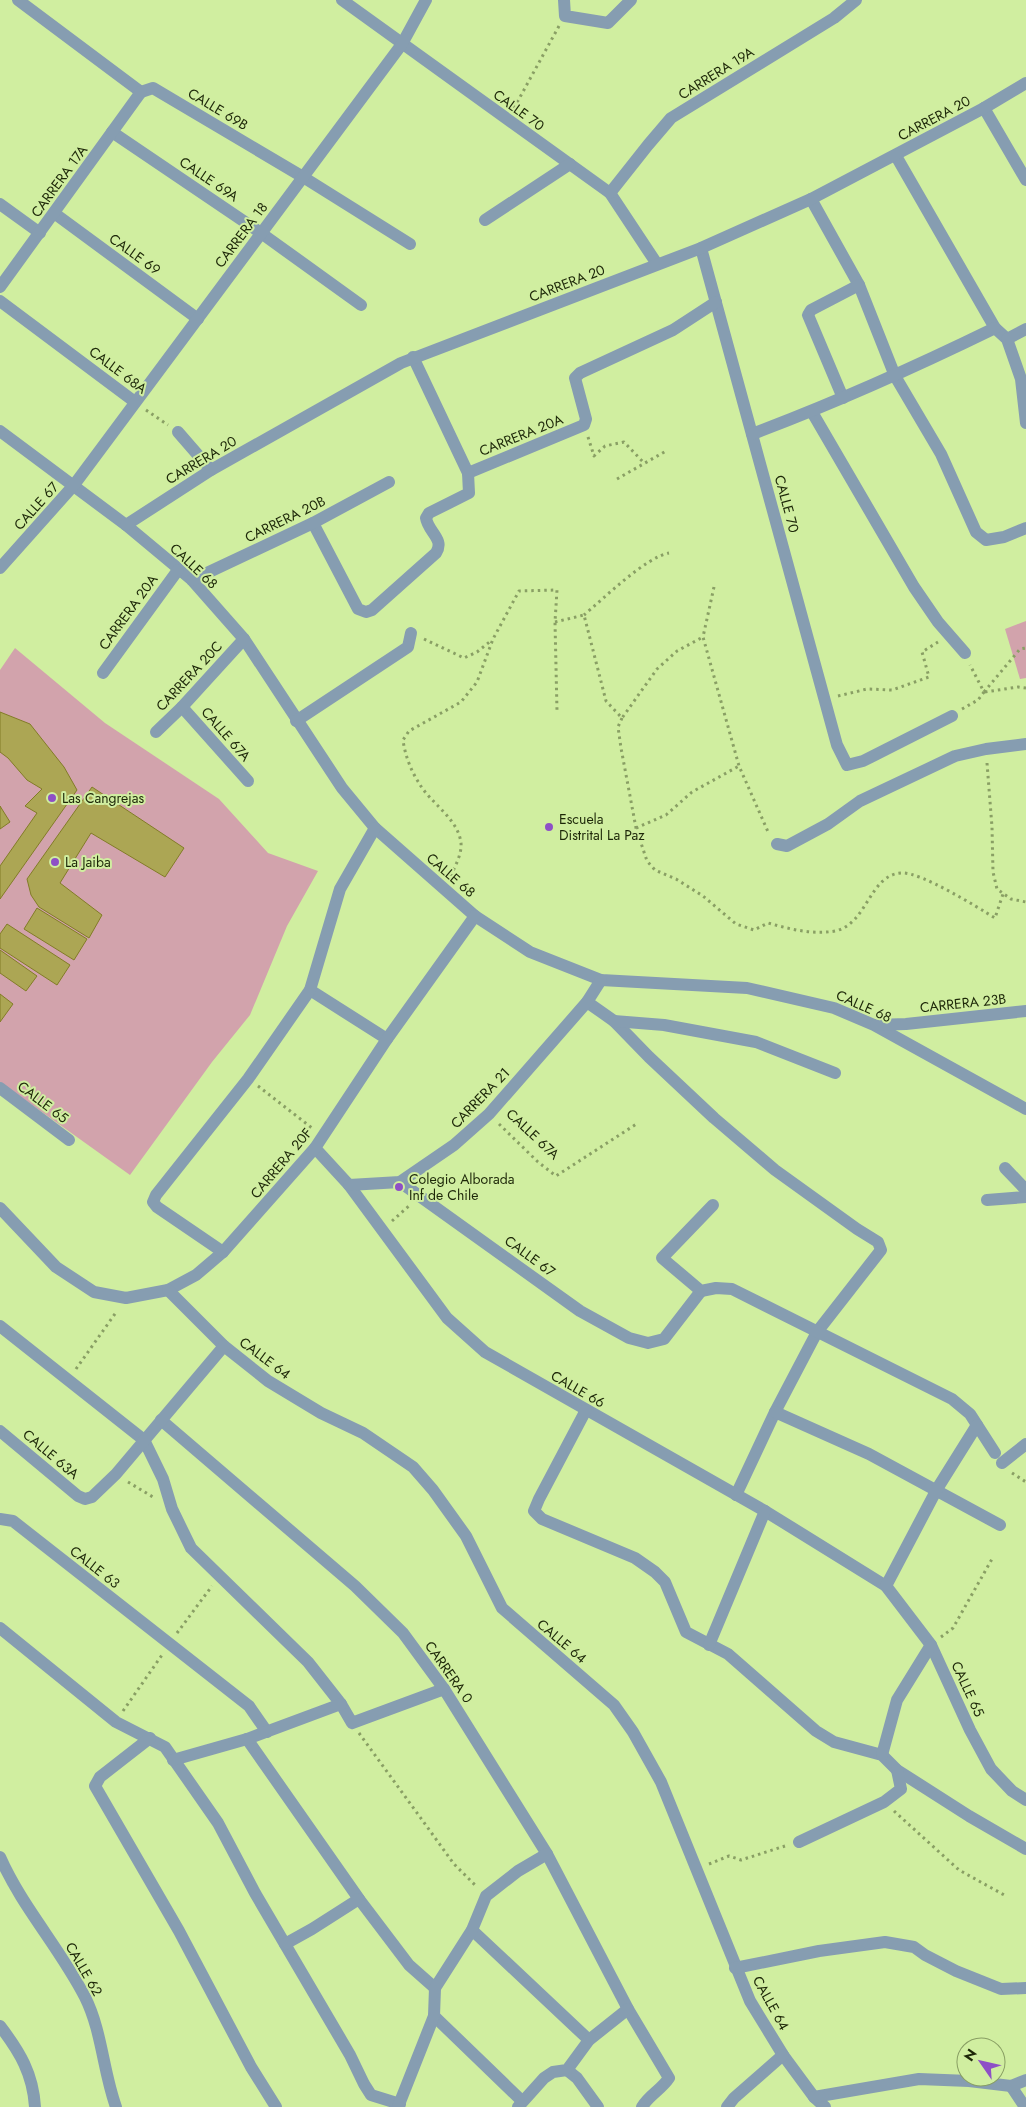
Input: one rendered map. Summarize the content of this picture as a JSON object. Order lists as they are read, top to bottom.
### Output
{
  "streets": {
    "street": [
      "CARRERA 19A",
      "CALLE 69B",
      "CALLE 70",
      "CARRERA 20",
      "CALLE 69A",
      "CARRERA 17A",
      "CARRERA 18",
      "CALLE 69",
      "CALLE 68A",
      "CARRERA 20A",
      "CALLE 67",
      "CARRERA 20B",
      "CALLE 68",
      "CARRERA 20C",
      "CALLE 67A",
      "CARRERA 23B",
      "CARRERA 21",
      "CALLE 65",
      "CARRERA 20F",
      "CALLE 64",
      "CALLE 66",
      "CALLE 63A",
      "CALLE 63",
      "CARRERA 0",
      "CALLE 62"
    ]
  },
  "crossings": [
    ["CARRERA 19A", "CALLE 70"],
    ["CALLE 69B", "CARRERA 17A"],
    ["CALLE 69B", "CARRERA 18"],
    ["CALLE 70", "CARRERA 20"],
    ["CALLE 70", "CARRERA 18"],
    ["CARRERA 20", "CALLE 68"],
    ["CALLE 69A", "CARRERA 17A"],
    ["CALLE 69A", "CARRERA 18"],
    ["CARRERA 17A", "CALLE 69"],
    ["CARRERA 18", "CALLE 69"],
    ["CARRERA 18", "CALLE 68A"],
    ["CARRERA 18", "CALLE 67"],
    ["CARRERA 18", "CALLE 68"],
    ["CARRERA 20A", "CALLE 68"],
    ["CALLE 67", "CALLE 68"],
    ["CALLE 67", "CARRERA 21"],
    ["CARRERA 20B", "CALLE 68"],
    ["CALLE 68", "CARRERA 20C"],
    ["CALLE 68", "CARRERA 23B"],
    ["CALLE 68", "CARRERA 21"],
    ["CALLE 68", "CARRERA 20F"],
    ["CARRERA 20C", "CALLE 67A"],
    ["CALLE 67A", "CARRERA 21"],
    ["CALLE 65", "CALLE 66"],
    ["CARRERA 20F", "CALLE 64"],
    ["CARRERA 20F", "CALLE 66"]
  ],
  "places": [
    "Las Cangrejas",
    "Escuela Distrital La Paz",
    "La Jaiba",
    "Colegio Alborada Inf de Chile"
  ],
  "north": "top left"
}
